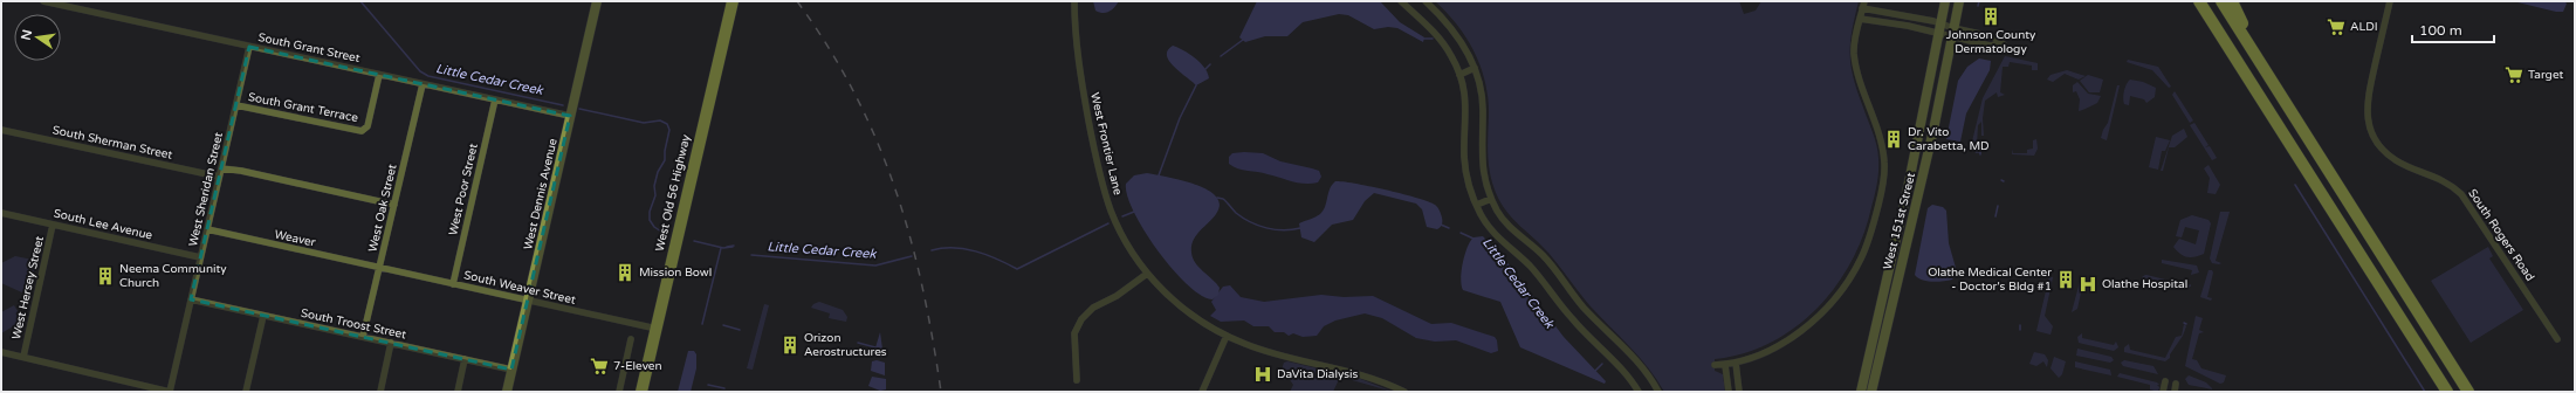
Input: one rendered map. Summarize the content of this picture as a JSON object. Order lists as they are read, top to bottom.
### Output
{
  "streets": {
    "highway": ["West Old 56 Highway"],
    "main road": ["West Dennis Avenue", "West 151st Street"],
    "street": [
      "South Grant Street",
      "South Grant Terrace",
      "South Sherman Street",
      "West Frontier Lane",
      "West Sheridan Street",
      "West Poor Street",
      "West Oak Street",
      "South Lee Avenue",
      "South Rogers Road",
      "Weaver",
      "West Hersey Street",
      "South Weaver Street",
      "South Troost Street"
    ]
  },
  "crossings": [
    ["South Grant Street", "South Grant Terrace"],
    ["South Grant Street", "West Sheridan Street"],
    ["South Grant Street", "West Poor Street"],
    ["South Grant Street", "West Dennis Avenue"],
    ["South Grant Street", "West Oak Street"],
    ["South Grant Terrace", "West Sheridan Street"],
    ["South Sherman Street", "West Sheridan Street"],
    ["West Sheridan Street", "South Lee Avenue"],
    ["West Sheridan Street", "Weaver"],
    ["West Sheridan Street", "South Troost Street"],
    ["West Poor Street", "South Weaver Street"],
    ["West Old 56 Highway", "South Weaver Street"],
    ["West Dennis Avenue", "South Weaver Street"],
    ["West Dennis Avenue", "South Troost Street"],
    ["West Oak Street", "Weaver"],
    ["West Oak Street", "South Weaver Street"],
    ["West Oak Street", "South Troost Street"],
    ["South Lee Avenue", "West Hersey Street"],
    ["Weaver", "South Weaver Street"]
  ],
  "water": ["Little Cedar Creek"],
  "places": {
    "building": [
      "Johnson County Dermatology",
      "Dr. Vito Carabetta, MD",
      "Mission Bowl",
      "Neema Community Church",
      "Olathe Medical Center - Doctor's Bldg #1",
      "Orizon Aerostructures"
    ],
    "supermarket": ["ALDI", "Target", "7-Eleven"],
    "hospital": ["Olathe Hospital", "DaVita Dialysis"]
  },
  "scale_bar": "100 m",
  "north": "left"
}
